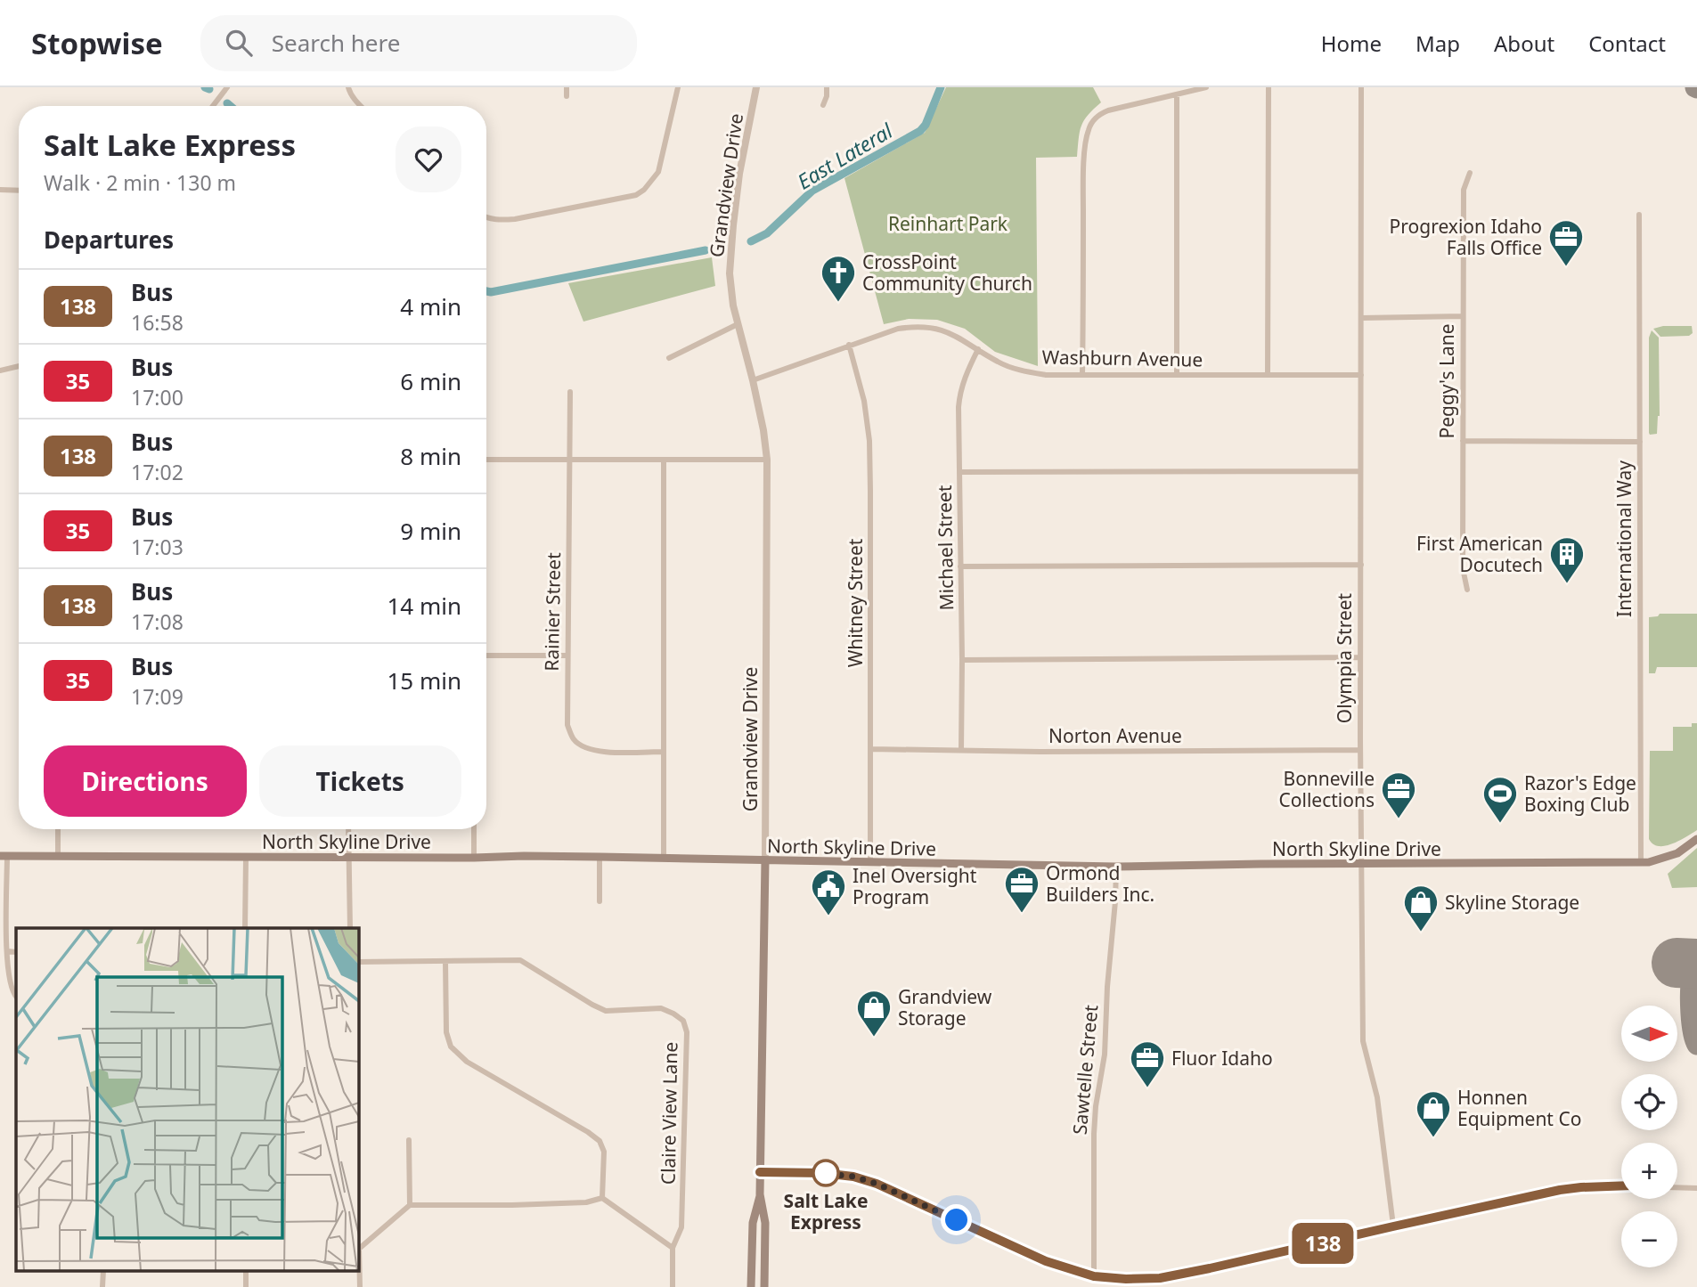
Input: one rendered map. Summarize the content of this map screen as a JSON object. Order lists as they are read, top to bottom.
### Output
{
  "streets": {
    "main road": ["Grandview Drive", "North Skyline Drive"],
    "street": [
      "Washburn Avenue",
      "Peggy's Lane",
      "International Way",
      "Michael Street",
      "Whitney Street",
      "Rainier Street",
      "Olympia Street",
      "Norton Avenue",
      "Sawtelle Street",
      "Claire View Lane"
    ]
  },
  "crossings": [
    ["Grandview Drive", "Washburn Avenue"],
    ["Grandview Drive", "North Skyline Drive"],
    ["Washburn Avenue", "Michael Street"],
    ["Washburn Avenue", "Whitney Street"],
    ["Washburn Avenue", "Olympia Street"],
    ["International Way", "North Skyline Drive"],
    ["Michael Street", "Norton Avenue"],
    ["Whitney Street", "Norton Avenue"],
    ["Whitney Street", "North Skyline Drive"],
    ["Olympia Street", "Norton Avenue"],
    ["Olympia Street", "North Skyline Drive"],
    ["North Skyline Drive", "Sawtelle Street"]
  ],
  "water": ["East Lateral"],
  "parks": ["Reinhart Park"],
  "places": {
    "office": [
      "Progrexion Idaho Falls Office",
      "Bonneville Collections",
      "Ormond Builders Inc.",
      "Fluor Idaho"
    ],
    "church": ["CrossPoint Community Church"],
    "building": ["First American Docutech"],
    "sports": ["Razor's Edge Boxing Club"],
    "public building": ["Inel Oversight Program"],
    "shop": ["Skyline Storage", "Grandview Storage", "Honnen Equipment Co"],
    "other": ["Salt Lake Express"]
  },
  "lines": ["bus line 138"],
  "north": "right",
  "page": {
    "header": "Stopwise",
    "search": "Search here",
    "nav": [
      "Home",
      "Map",
      "About",
      "Contact"
    ],
    "on_map": "138",
    "heading": [
      ["Salt Lake Express", "Walk · 2 min · 130 m"],
      "Departures"
    ],
    "list": [
      {
        "mark": "138",
        "name": "Bus",
        "note": "16:58",
        "value": "4 min"
      },
      {
        "mark": "35",
        "name": "Bus",
        "note": "17:00",
        "value": "6 min"
      },
      {
        "mark": "138",
        "name": "Bus",
        "note": "17:02",
        "value": "8 min"
      },
      {
        "mark": "35",
        "name": "Bus",
        "note": "17:03",
        "value": "9 min"
      },
      {
        "mark": "138",
        "name": "Bus",
        "note": "17:08",
        "value": "14 min"
      },
      {
        "mark": "35",
        "name": "Bus",
        "note": "17:09",
        "value": "15 min"
      }
    ],
    "buttons": ["Directions", "Tickets"],
    "map_buttons": ["+", "−"]
  }
}
